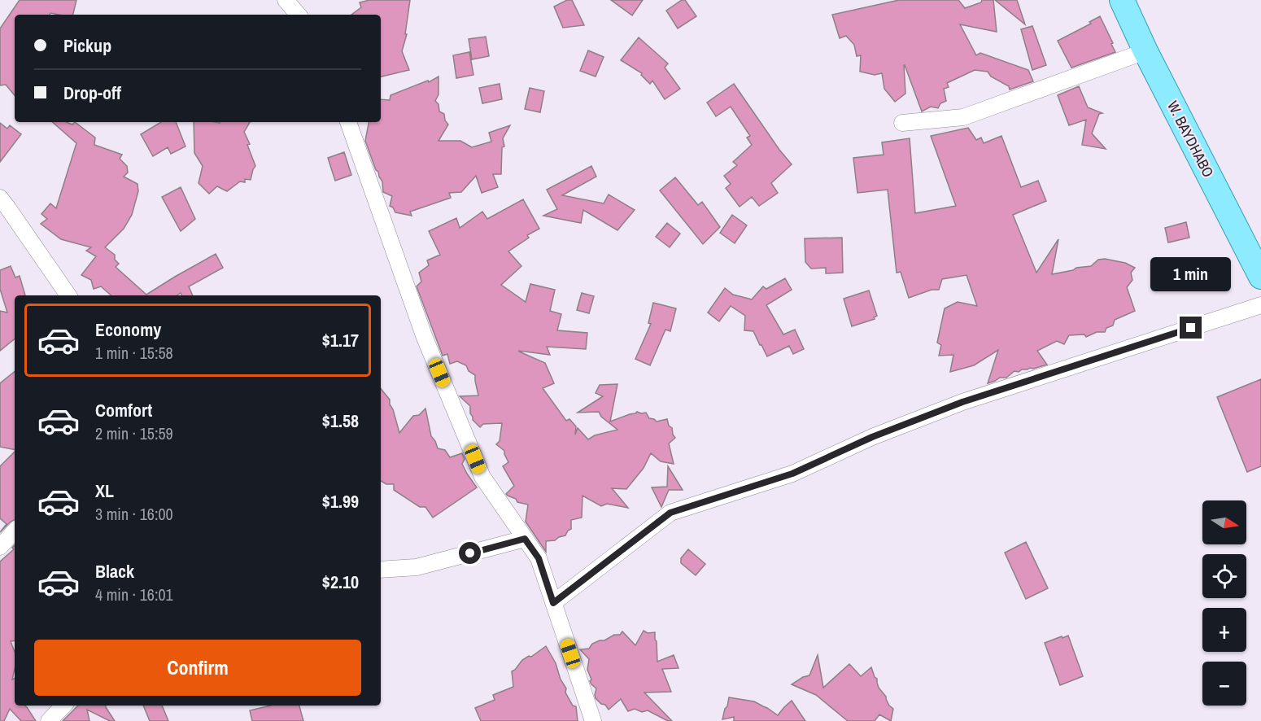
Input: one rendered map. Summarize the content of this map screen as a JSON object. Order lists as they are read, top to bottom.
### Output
{
  "streets": {
    "main road": ["W. BAYDHABO"]
  },
  "north": "right",
  "page": {
    "banner": ["Pickup", "Drop-off"],
    "bubble": "1 min",
    "list": [
      {
        "name": "Economy",
        "note": "1 min · 15:58",
        "value": "$1.17"
      },
      {
        "name": "Comfort",
        "note": "2 min · 15:59",
        "value": "$1.58"
      },
      {
        "name": "XL",
        "note": "3 min · 16:00",
        "value": "$1.99"
      },
      {
        "name": "Black",
        "note": "4 min · 16:01",
        "value": "$2.10"
      }
    ],
    "map_buttons": ["+", "−"],
    "buttons": "Confirm"
  }
}
